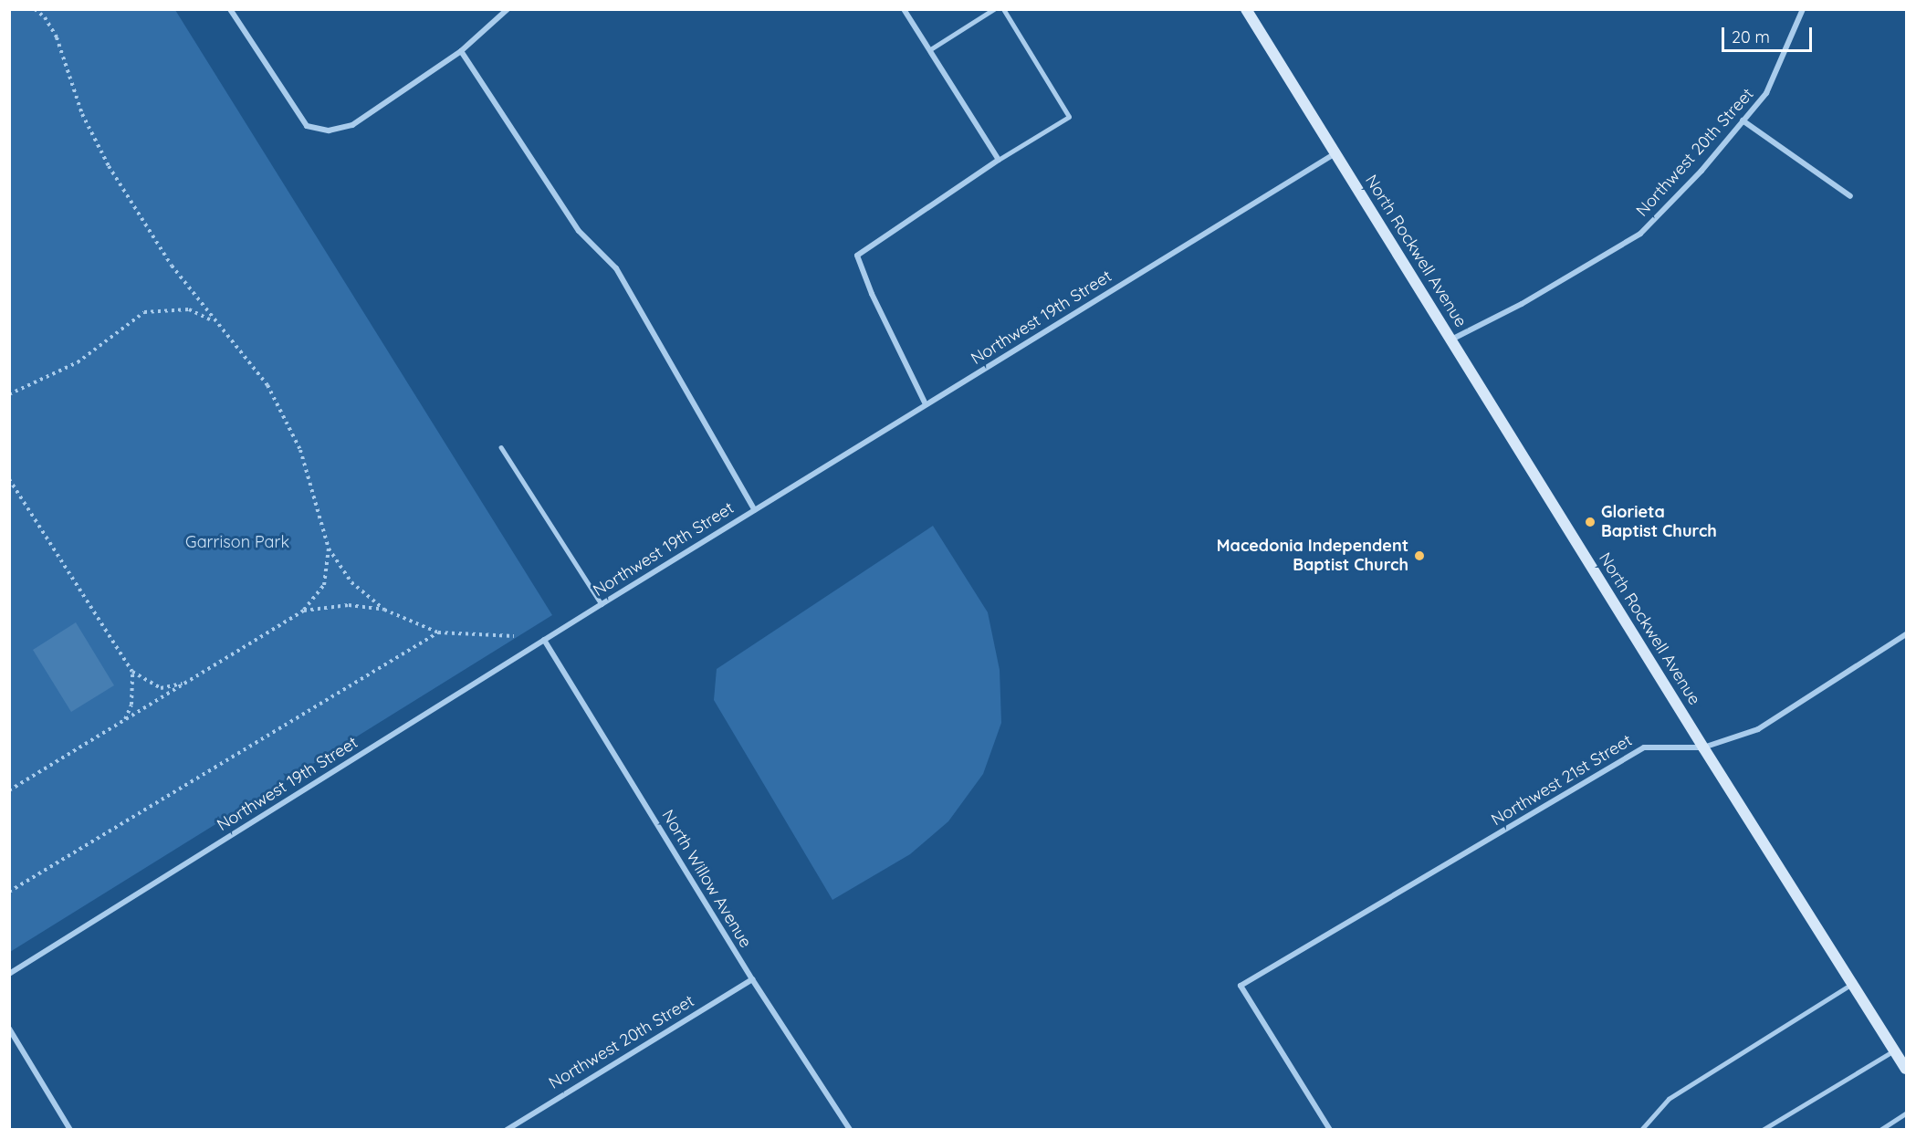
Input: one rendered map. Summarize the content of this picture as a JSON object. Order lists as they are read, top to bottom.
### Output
{
  "streets": {
    "main road": ["North Rockwell Avenue"],
    "street": [
      "Northwest 20th Street",
      "Northwest 19th Street",
      "Northwest 21st Street",
      "North Willow Avenue"
    ]
  },
  "crossings": [
    ["Northwest 20th Street", "North Rockwell Avenue"],
    ["Northwest 20th Street", "North Willow Avenue"],
    ["North Rockwell Avenue", "Northwest 19th Street"],
    ["North Rockwell Avenue", "Northwest 21st Street"],
    ["Northwest 19th Street", "North Willow Avenue"]
  ],
  "parks": ["Garrison Park"],
  "places": ["Glorieta Baptist Church", "Macedonia Independent Baptist Church"],
  "scale_bar": "20 m"
}
